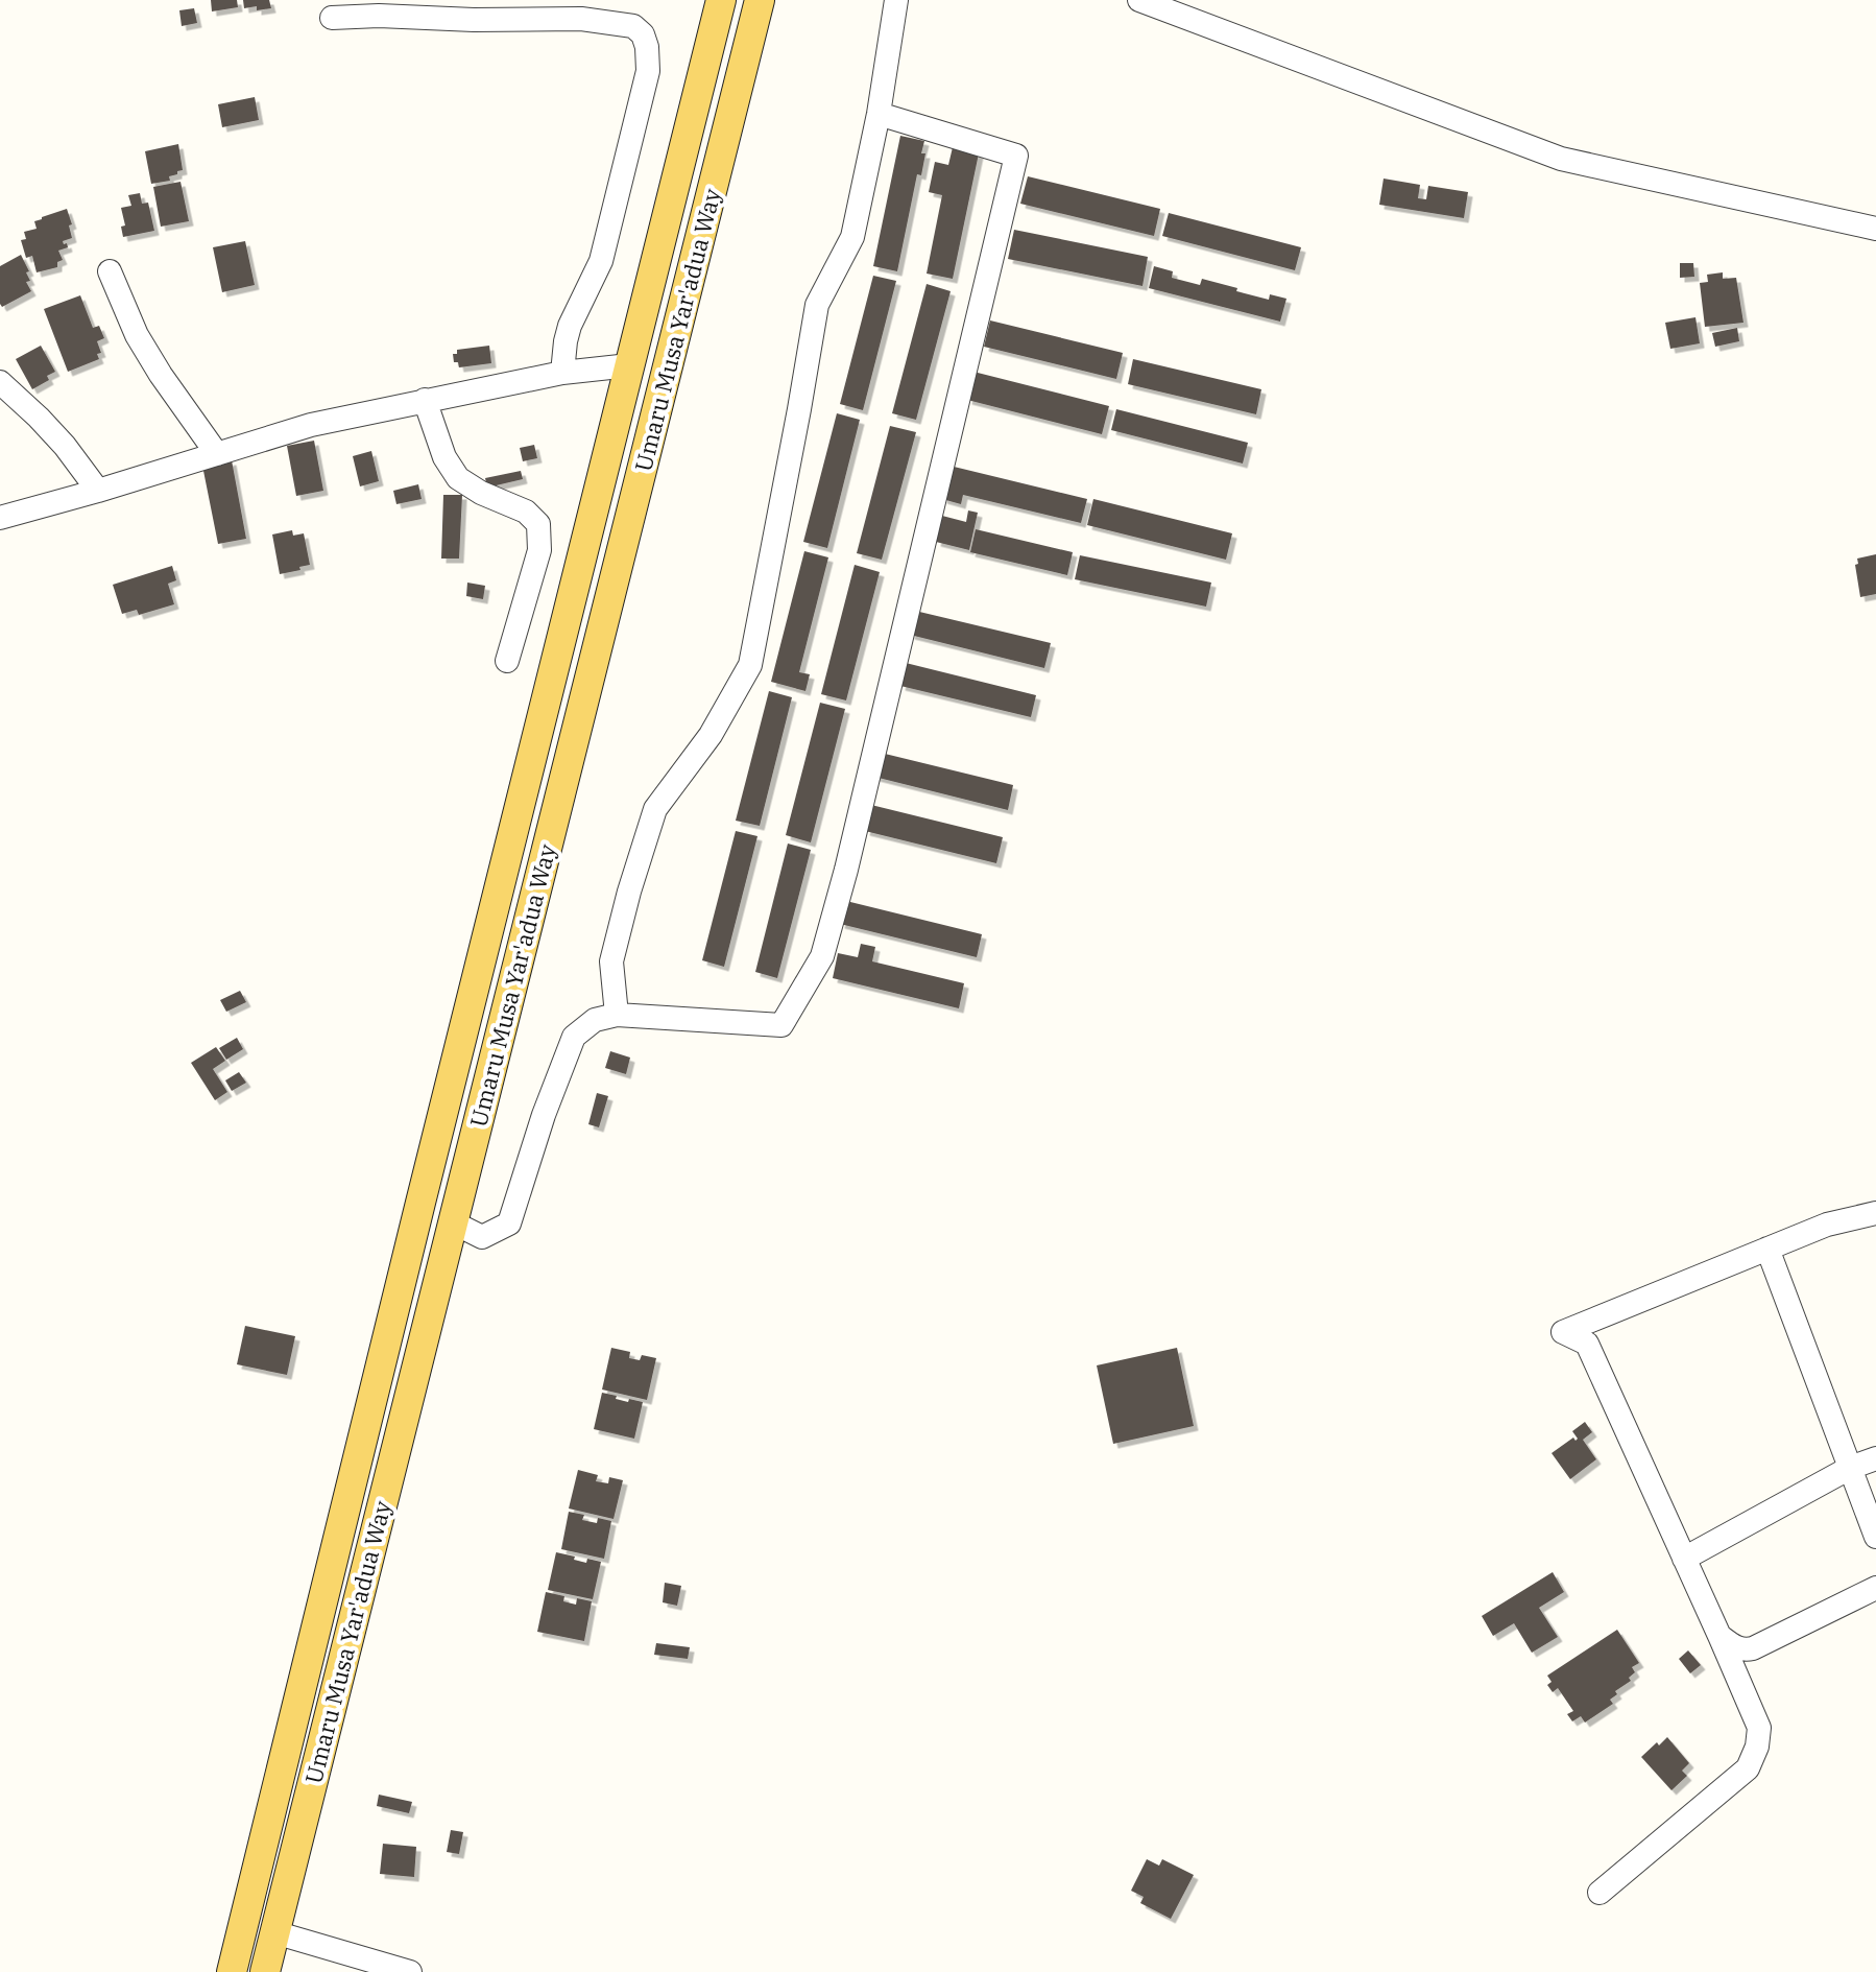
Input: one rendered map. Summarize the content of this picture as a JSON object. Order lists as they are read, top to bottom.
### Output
{
  "streets": {
    "main road": ["Umaru Musa Yar'adua Way"]
  }
}
